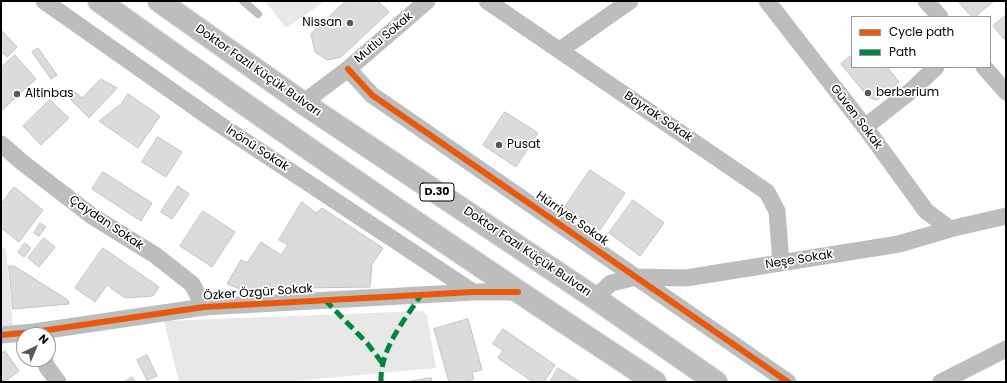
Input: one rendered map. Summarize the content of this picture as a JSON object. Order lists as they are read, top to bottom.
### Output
{
  "streets": {
    "highway": ["Doktor Fazıl Küçük Bulvarı", "D.30"],
    "street": [
      "Mutlu Sokak",
      "Bayrak Sokak",
      "Güven Sokak",
      "İnönü Sokak",
      "Hürriyet Sokak",
      "Çaydan Sokak",
      "Neşe Sokak",
      "Özker Özgür Sokak"
    ]
  },
  "crossings": [
    ["Mutlu Sokak", "Doktor Fazıl Küçük Bulvarı"],
    ["Mutlu Sokak", "Hürriyet Sokak"],
    ["Doktor Fazıl Küçük Bulvarı", "Neşe Sokak"],
    ["Bayrak Sokak", "Neşe Sokak"],
    ["Güven Sokak", "Neşe Sokak"],
    ["İnönü Sokak", "Özker Özgür Sokak"],
    ["Hürriyet Sokak", "Neşe Sokak"],
    ["Çaydan Sokak", "Özker Özgür Sokak"]
  ],
  "places": [
    "Nissan",
    "berberium",
    "Altinbas",
    "Pusat"
  ],
  "legend": ["Cycle path", "Path"],
  "north": "top right"
}
